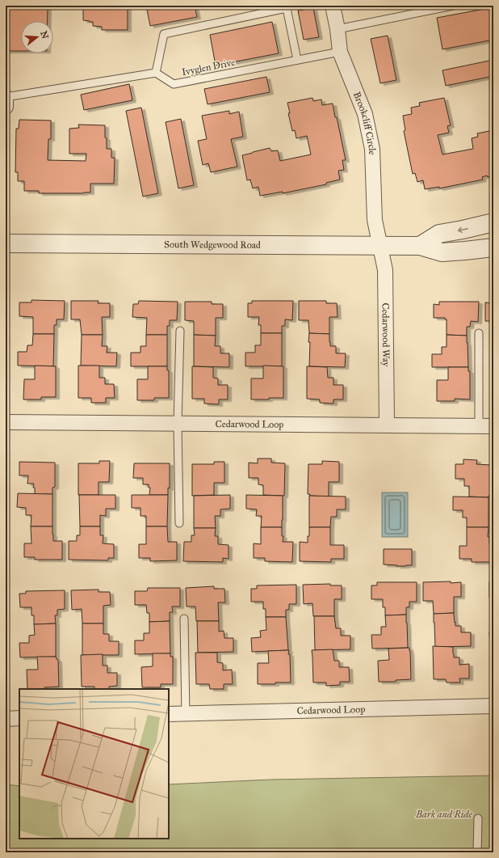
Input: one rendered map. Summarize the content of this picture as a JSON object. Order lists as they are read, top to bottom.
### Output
{
  "streets": {
    "street": [
      "Brookcliff Circle",
      "South Wedgewood Road",
      "Cedarwood Way",
      "Cedarwood Loop"
    ],
    "lane": ["Ivyglen Drive"]
  },
  "crossings": [
    ["Ivyglen Drive", "Brookcliff Circle"],
    ["Brookcliff Circle", "South Wedgewood Road"],
    ["Brookcliff Circle", "Cedarwood Way"],
    ["South Wedgewood Road", "Cedarwood Way"],
    ["Cedarwood Way", "Cedarwood Loop"]
  ],
  "parks": ["Bark and Ride"],
  "north": "right"
}
